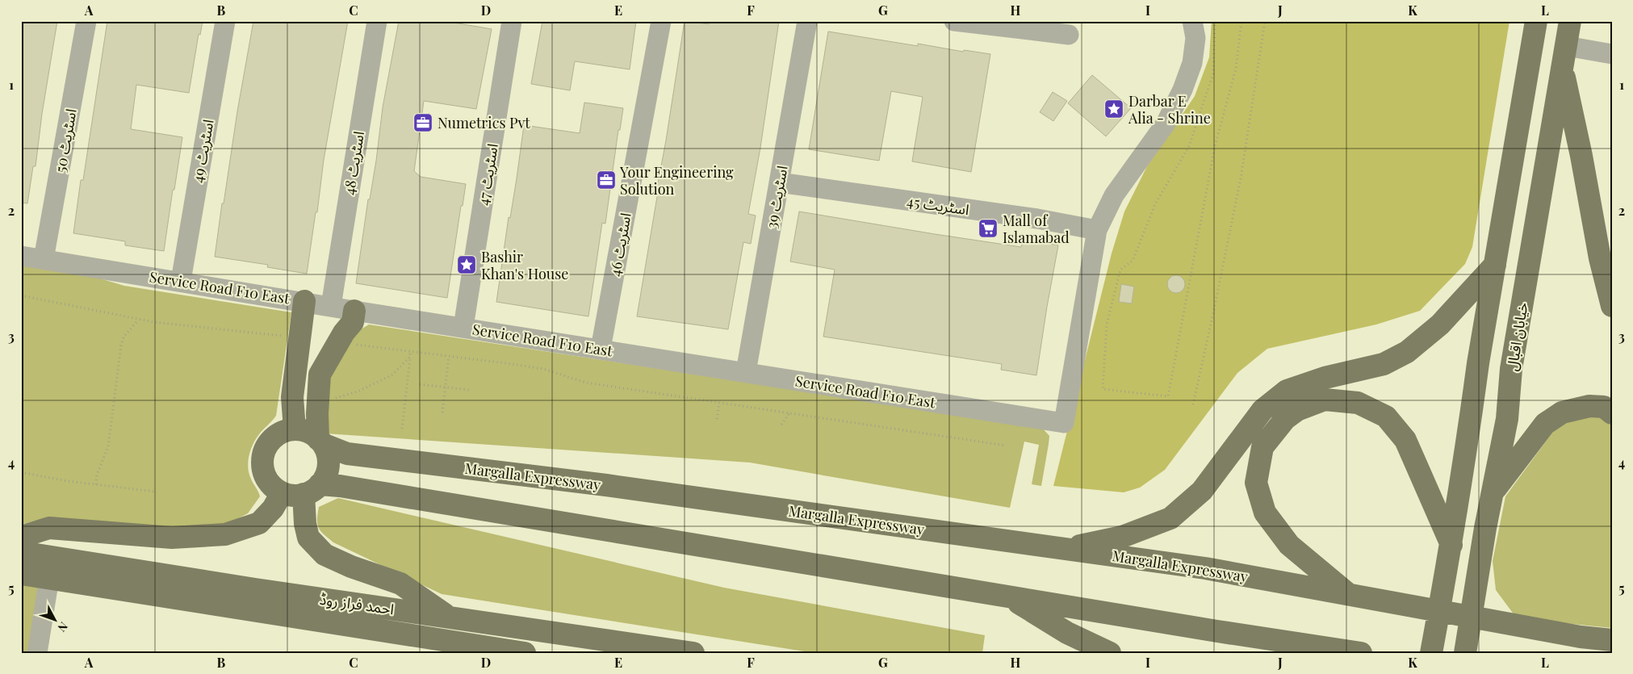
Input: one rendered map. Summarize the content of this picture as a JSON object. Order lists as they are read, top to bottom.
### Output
{
  "streets": {
    "main road": ["خیابان اقبال", "Margalla Expressway", "احمد فراز روڈ"],
    "street": [
      "اسٹریٹ 50",
      "اسٹریٹ 49",
      "اسٹریٹ 48",
      "اسٹریٹ 47",
      "اسٹریٹ 39",
      "اسٹریٹ 45",
      "اسٹریٹ 46",
      "Service Road F10 East"
    ]
  },
  "crossings": [
    ["اسٹریٹ 50", "Service Road F10 East"],
    ["اسٹریٹ 49", "Service Road F10 East"],
    ["اسٹریٹ 48", "Service Road F10 East"],
    ["اسٹریٹ 47", "Service Road F10 East"],
    ["اسٹریٹ 39", "اسٹریٹ 45"],
    ["اسٹریٹ 39", "Service Road F10 East"],
    ["اسٹریٹ 45", "Service Road F10 East"],
    ["اسٹریٹ 46", "Service Road F10 East"]
  ],
  "places": {
    "place": ["Darbar E Alia - Shrine", "Bashir Khan's House"],
    "office": ["Numetrics Pvt", "Your Engineering Solution"],
    "supermarket": ["Mall of Islamabad"]
  },
  "north": "bottom right",
  "grid": {
    "columns": [
      "A",
      "B",
      "C",
      "D",
      "E",
      "F",
      "G",
      "H",
      "I",
      "J",
      "K",
      "L"
    ],
    "rows": [
      "1",
      "2",
      "3",
      "4",
      "5"
    ]
  }
}
